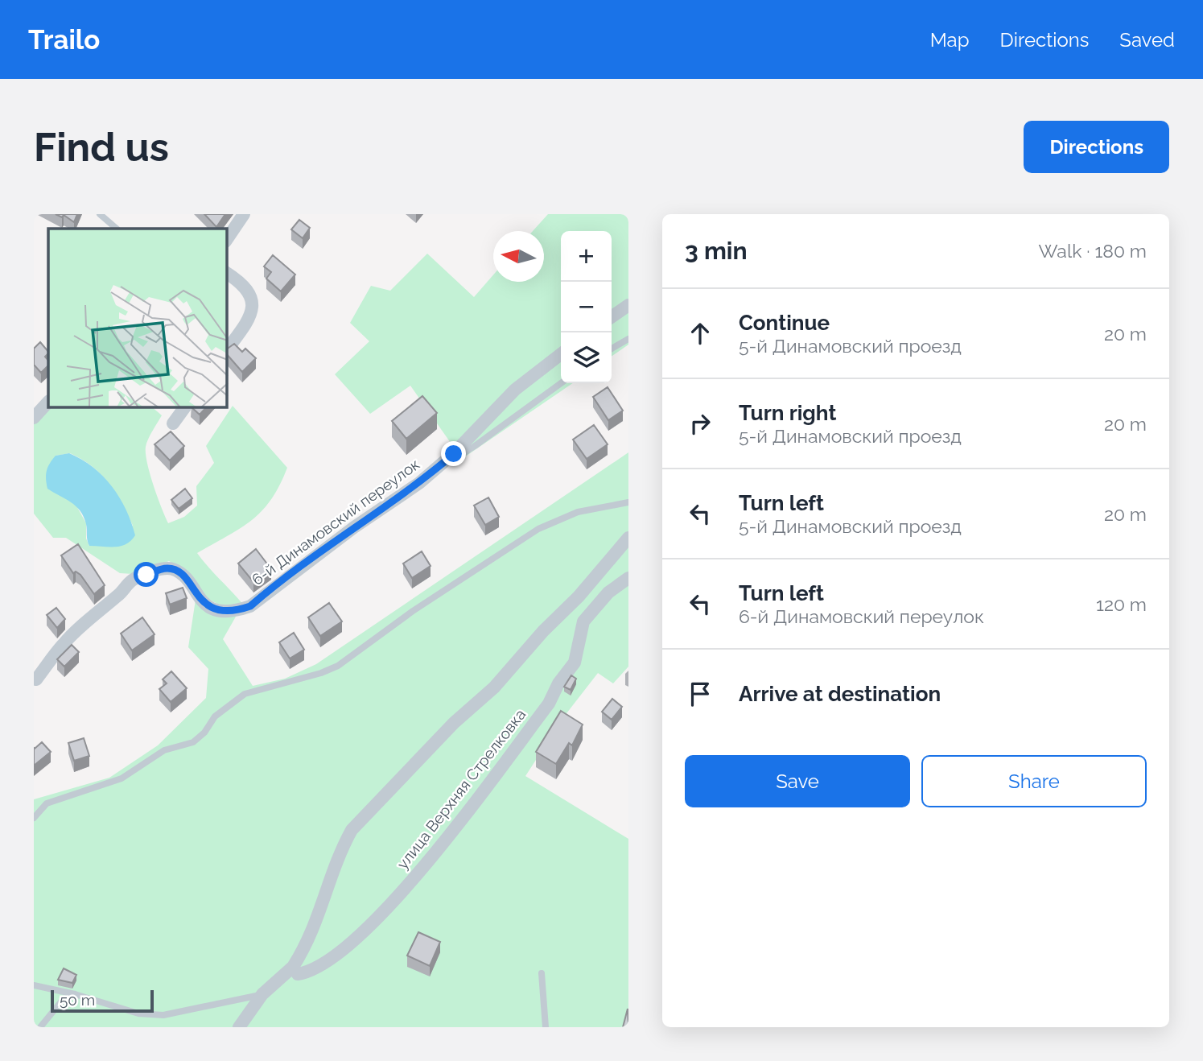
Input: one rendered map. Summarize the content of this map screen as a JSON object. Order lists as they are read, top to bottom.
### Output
{
  "streets": {
    "street": ["6-й Динамовский переулок", "улица Верхняя Стрелковка"]
  },
  "scale_bar": "50 m",
  "north": "left",
  "page": {
    "header": "Trailo",
    "nav": ["Map", "Directions", "Saved"],
    "buttons": [
      "Directions",
      ["Save", "Share"]
    ],
    "title": "Find us",
    "heading": ["3 min", "Walk · 180 m"],
    "map_buttons": ["+", "−"],
    "list": [
      ["Continue", "5-й Динамовский проезд", "20 m"],
      ["Turn right", "5-й Динамовский проезд", "20 m"],
      ["Turn left", "5-й Динамовский проезд", "20 m"],
      ["Turn left", "6-й Динамовский переулок", "120 m"],
      "Arrive at destination"
    ],
    "scale": "50 m"
  }
}
